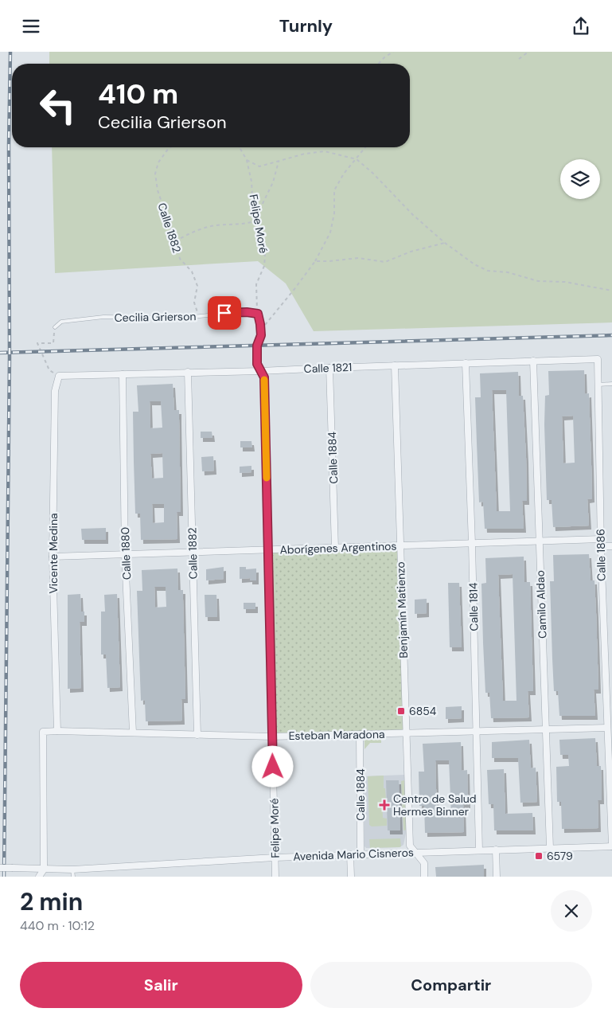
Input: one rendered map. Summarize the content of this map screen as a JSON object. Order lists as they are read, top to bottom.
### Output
{
  "streets": {
    "street": [
      "Felipe Moré",
      "Calle 1882",
      "Calle 1821",
      "Calle 1884",
      "Aborígenes Argentinos",
      "Vicente Medina",
      "Calle 1880",
      "Calle 1886",
      "Camilo Aldao",
      "Calle 1814",
      "Benjamín Matienzo",
      "Esteban Maradona",
      "Avenida Mario Cisneros"
    ],
    "lane": ["Cecilia Grierson"]
  },
  "crossings": [
    ["Felipe Moré", "Cecilia Grierson"],
    ["Felipe Moré", "Calle 1821"],
    ["Felipe Moré", "Aborígenes Argentinos"],
    ["Felipe Moré", "Esteban Maradona"],
    ["Felipe Moré", "Avenida Mario Cisneros"],
    ["Calle 1882", "Cecilia Grierson"],
    ["Calle 1882", "Calle 1821"],
    ["Calle 1882", "Aborígenes Argentinos"],
    ["Calle 1882", "Esteban Maradona"],
    ["Calle 1821", "Calle 1884"],
    ["Calle 1821", "Vicente Medina"],
    ["Calle 1821", "Calle 1880"],
    ["Calle 1821", "Calle 1886"],
    ["Calle 1821", "Camilo Aldao"],
    ["Calle 1821", "Calle 1814"],
    ["Calle 1821", "Benjamín Matienzo"],
    ["Calle 1884", "Aborígenes Argentinos"],
    ["Calle 1884", "Esteban Maradona"],
    ["Calle 1884", "Avenida Mario Cisneros"],
    ["Aborígenes Argentinos", "Vicente Medina"],
    ["Aborígenes Argentinos", "Calle 1880"],
    ["Aborígenes Argentinos", "Calle 1886"],
    ["Aborígenes Argentinos", "Camilo Aldao"],
    ["Aborígenes Argentinos", "Calle 1814"],
    ["Aborígenes Argentinos", "Benjamín Matienzo"],
    ["Vicente Medina", "Esteban Maradona"],
    ["Calle 1880", "Esteban Maradona"],
    ["Calle 1886", "Esteban Maradona"],
    ["Calle 1886", "Avenida Mario Cisneros"],
    ["Camilo Aldao", "Esteban Maradona"],
    ["Camilo Aldao", "Avenida Mario Cisneros"],
    ["Calle 1814", "Esteban Maradona"],
    ["Calle 1814", "Avenida Mario Cisneros"],
    ["Benjamín Matienzo", "Esteban Maradona"],
    ["Benjamín Matienzo", "Avenida Mario Cisneros"],
    ["Esteban Maradona", "Avenida Mario Cisneros"]
  ],
  "places": {
    "transit": ["6854", "6579"],
    "health": ["Centro de Salud Hermes Binner"]
  },
  "page": {
    "header": "Turnly",
    "turn": ["410 m", "Cecilia Grierson"],
    "heading": ["2 min", "440 m · 10:12"],
    "buttons": ["Salir", "Compartir"]
  }
}
